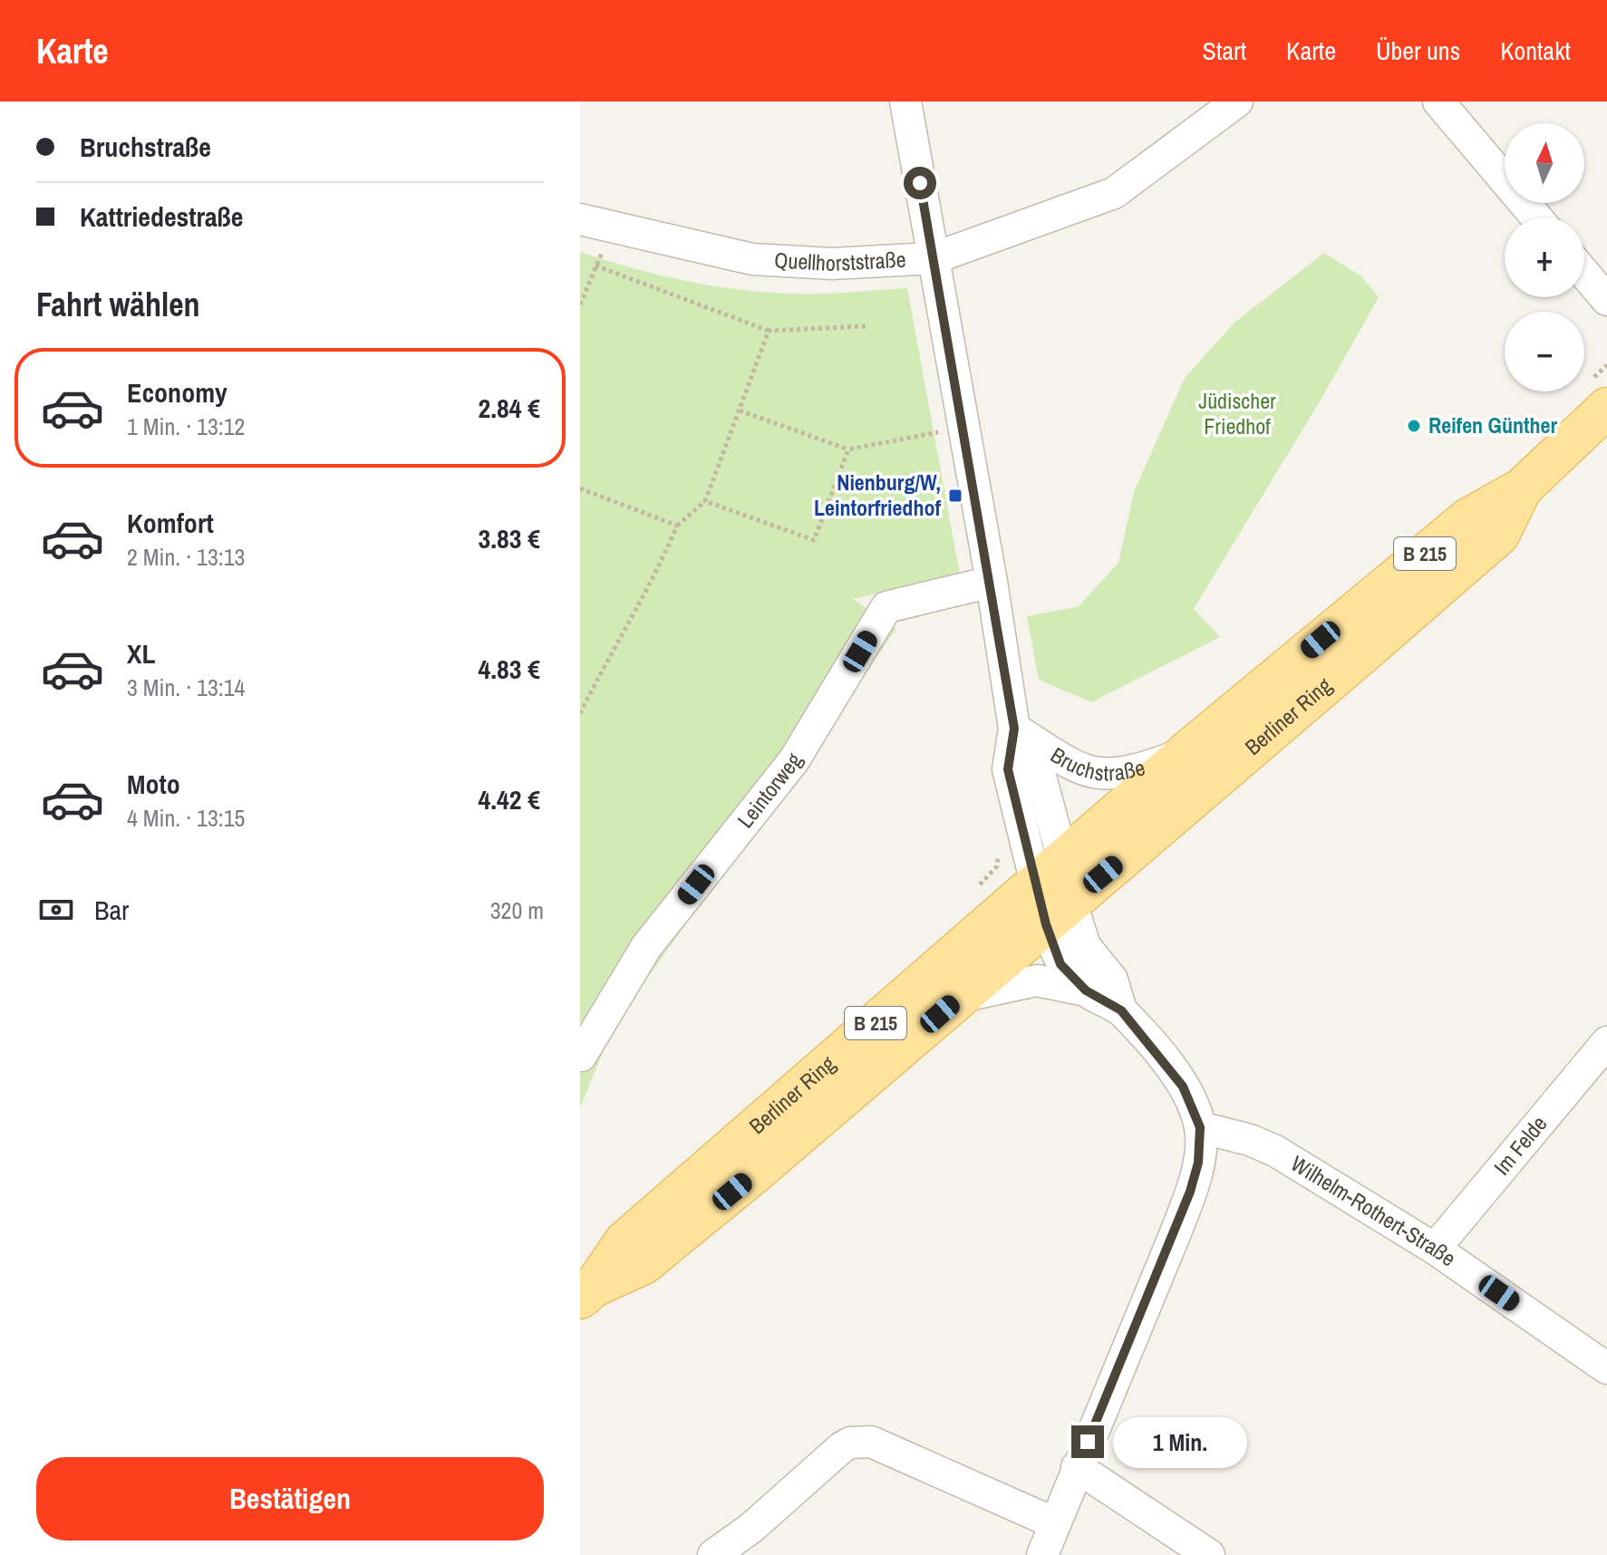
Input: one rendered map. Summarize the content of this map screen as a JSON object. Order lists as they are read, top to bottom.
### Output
{
  "streets": {
    "main road": ["B 215", "Berliner Ring"],
    "street": [
      "Quellhorststraße",
      "Bruchstraße",
      "Leintorweg",
      "Im Felde",
      "Wilhelm-Rothert-Straße"
    ]
  },
  "crossings": [
    ["Quellhorststraße", "Bruchstraße"],
    ["Berliner Ring", "Bruchstraße"],
    ["Bruchstraße", "Leintorweg"],
    ["Im Felde", "Wilhelm-Rothert-Straße"]
  ],
  "parks": ["Jüdischer Friedhof"],
  "places": {
    "other": ["Reifen Günther"],
    "transit": ["Nienburg/W, Leintorfriedhof"]
  },
  "north": "top",
  "page": {
    "header": "Karte",
    "nav": [
      "Start",
      "Karte",
      "Über uns",
      "Kontakt"
    ],
    "banner": ["Bruchstraße", "Kattriedestraße"],
    "map_buttons": ["+", "−"],
    "heading": "Fahrt wählen",
    "list": [
      {
        "name": "Economy",
        "note": "1 Min. · 13:12",
        "value": "2.84 €"
      },
      {
        "name": "Komfort",
        "note": "2 Min. · 13:13",
        "value": "3.83 €"
      },
      {
        "name": "XL",
        "note": "3 Min. · 13:14",
        "value": "4.83 €"
      },
      {
        "name": "Moto",
        "note": "4 Min. · 13:15",
        "value": "4.42 €"
      }
    ],
    "pay": ["Bar", "320 m"],
    "bubble": "1 Min.",
    "buttons": "Bestätigen"
  }
}
